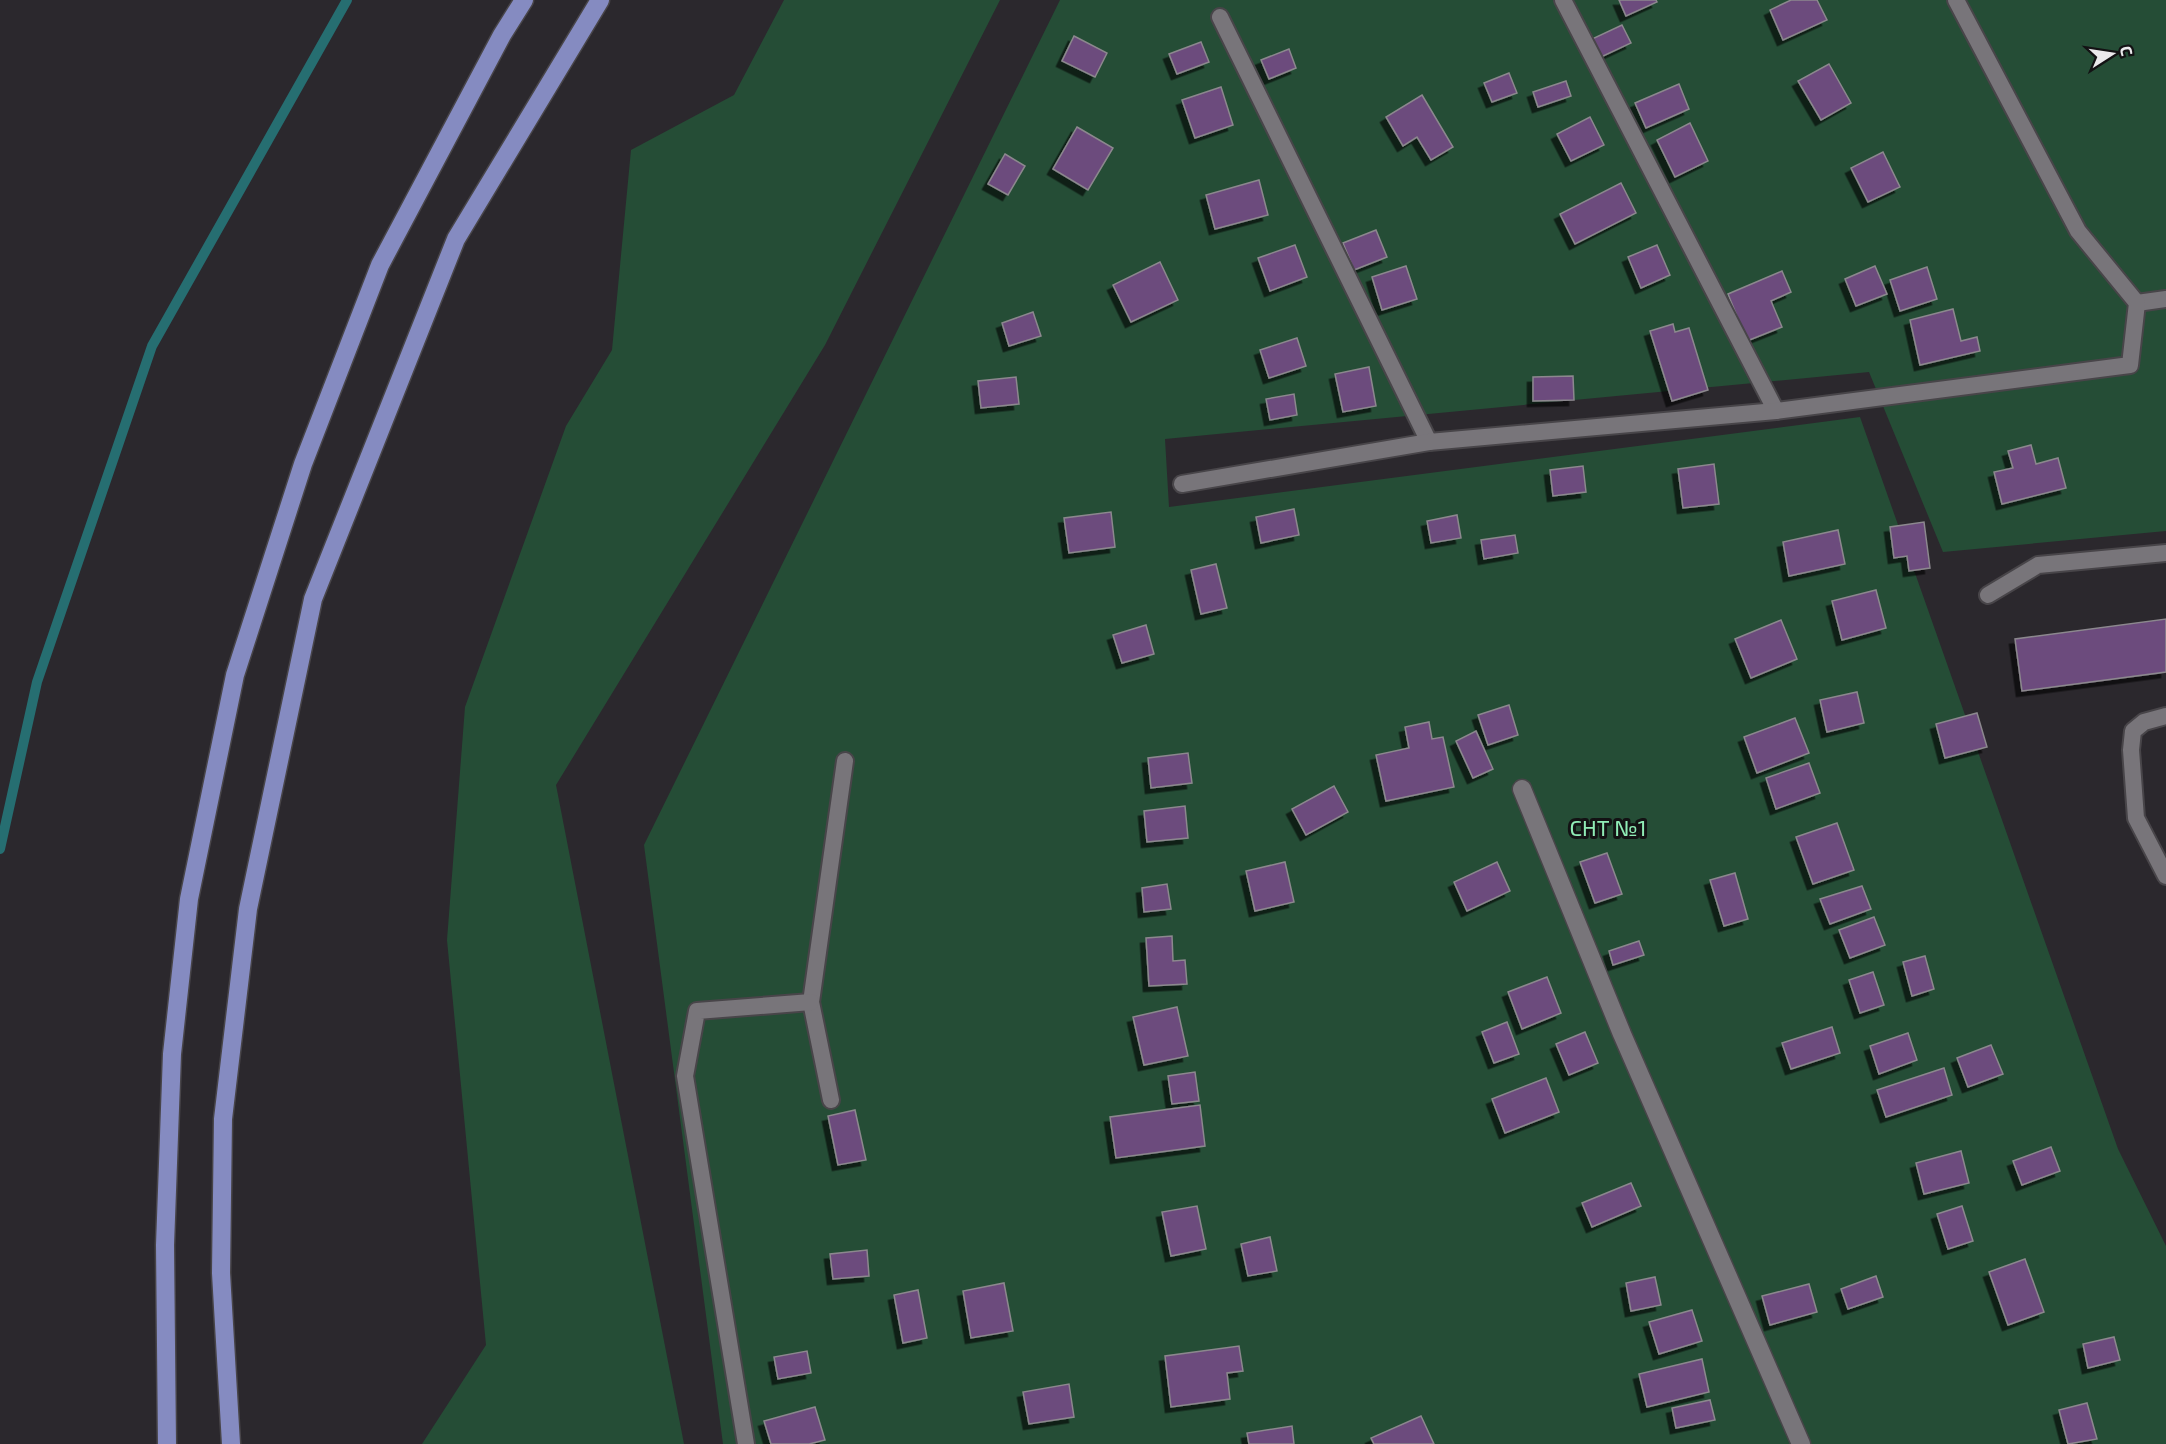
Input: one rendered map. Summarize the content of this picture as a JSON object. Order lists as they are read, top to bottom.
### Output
{
  "parks": ["СНТ №1"],
  "north": "right"
}
